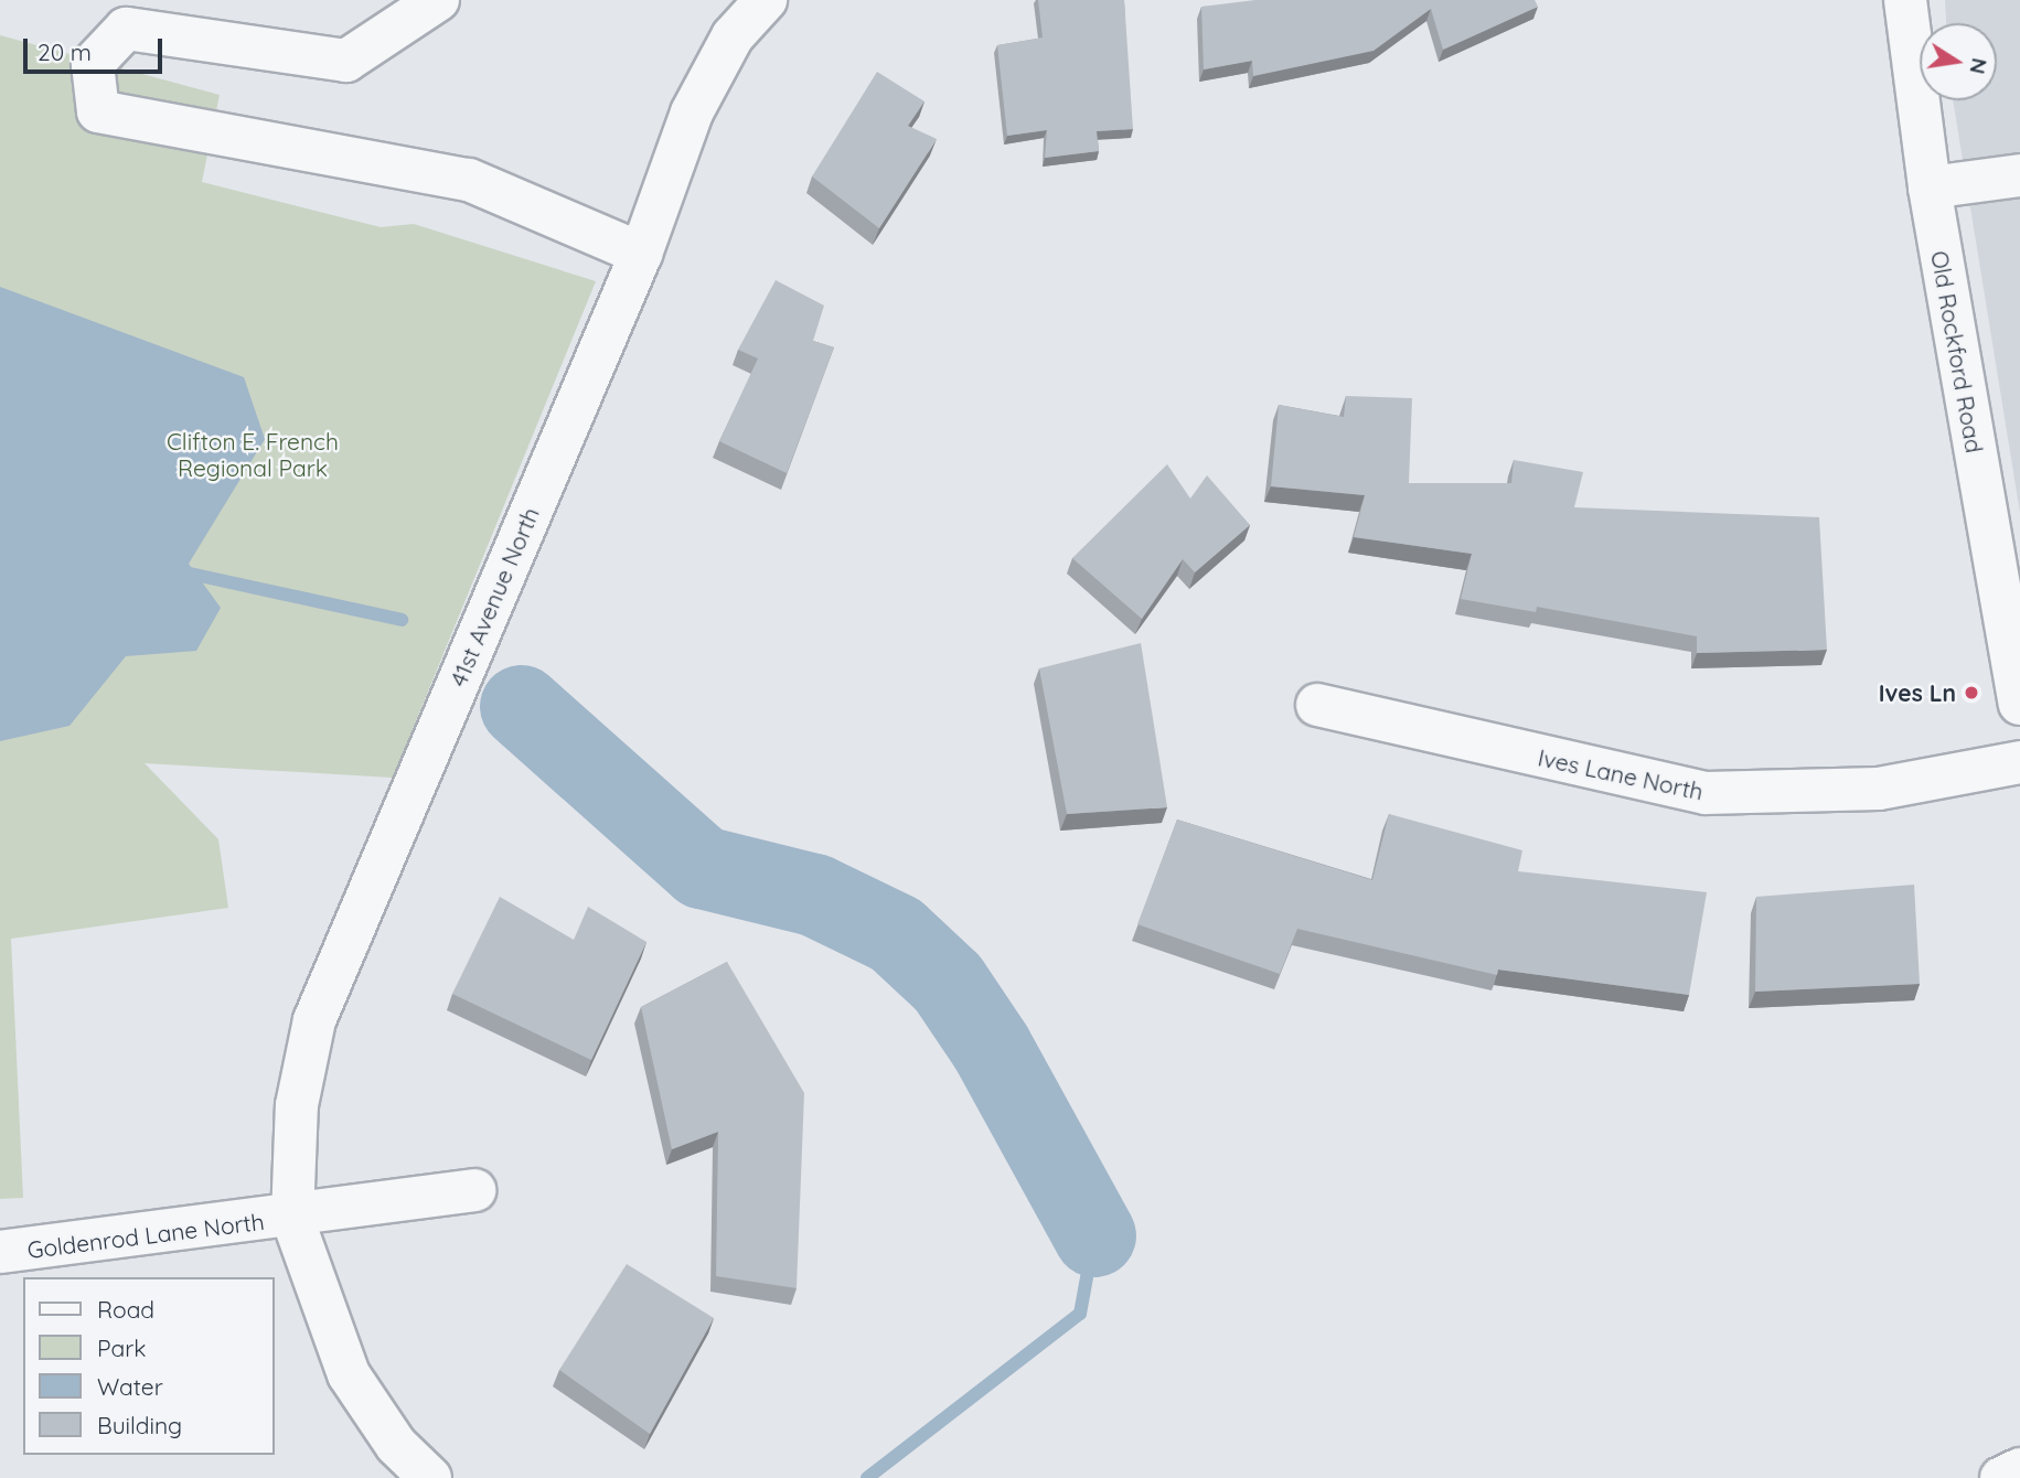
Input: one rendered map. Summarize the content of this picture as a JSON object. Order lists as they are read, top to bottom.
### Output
{
  "streets": {
    "street": [
      "Old Rockford Road",
      "41st Avenue North",
      "Ives Lane North",
      "Goldenrod Lane North"
    ]
  },
  "crossings": [
    ["41st Avenue North", "Goldenrod Lane North"]
  ],
  "parks": ["Clifton E. French Regional Park"],
  "places": ["Ives Ln"],
  "legend": [
    "Road",
    "Park",
    "Water",
    "Building"
  ],
  "scale_bar": "20 m",
  "north": "right"
}
